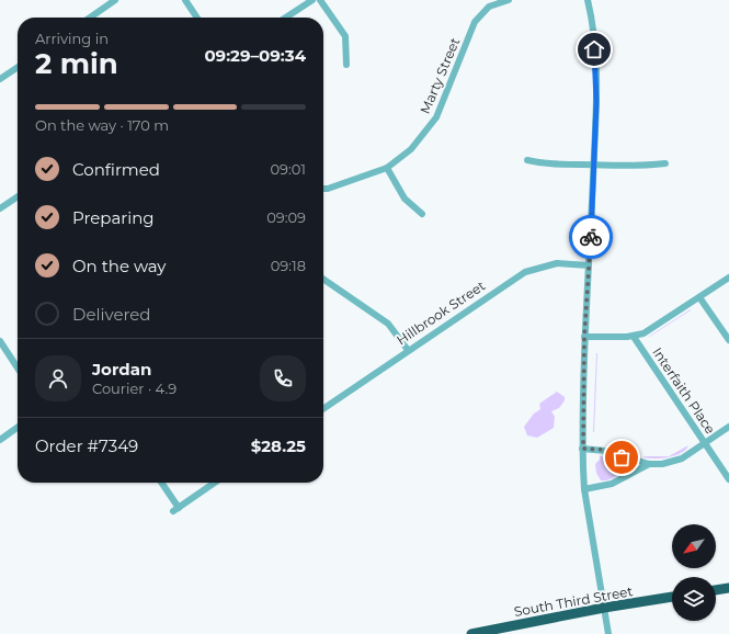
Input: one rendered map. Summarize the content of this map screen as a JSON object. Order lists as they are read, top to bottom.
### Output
{
  "streets": {
    "highway": ["South Third Street"],
    "street": ["Marty Street", "Hillbrook Street", "Interfaith Place"]
  },
  "north": "bottom left",
  "page": {
    "heading": ["2 min", "Arriving in", "09:29–09:34"],
    "panel": [
      "Jordan",
      "Courier · 4.9",
      "Order #7349",
      "$28.25"
    ],
    "bar": "On the way · 170 m",
    "list": [
      ["Confirmed", "09:01"],
      ["Preparing", "09:09"],
      ["On the way", "09:18"],
      "Delivered"
    ]
  }
}
